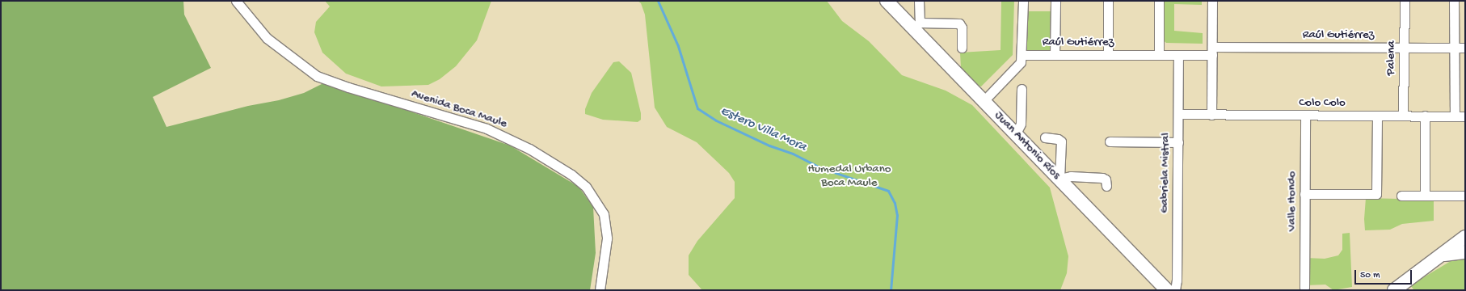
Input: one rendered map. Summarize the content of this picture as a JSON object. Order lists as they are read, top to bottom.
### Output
{
  "streets": {
    "street": [
      "Raúl Gutiérrez",
      "Palena",
      "Colo Colo",
      "Avenida Boca Maule",
      "Juan Antonio Ríos",
      "Gabriela Mistral",
      "Valle Hondo"
    ]
  },
  "crossings": [
    ["Raúl Gutiérrez", "Palena"],
    ["Raúl Gutiérrez", "Gabriela Mistral"],
    ["Palena", "Colo Colo"],
    ["Colo Colo", "Gabriela Mistral"],
    ["Colo Colo", "Valle Hondo"]
  ],
  "water": ["Estero Villa Mora"],
  "parks": ["Humedal Urbano Boca Maule"],
  "scale_bar": "50 m"
}
